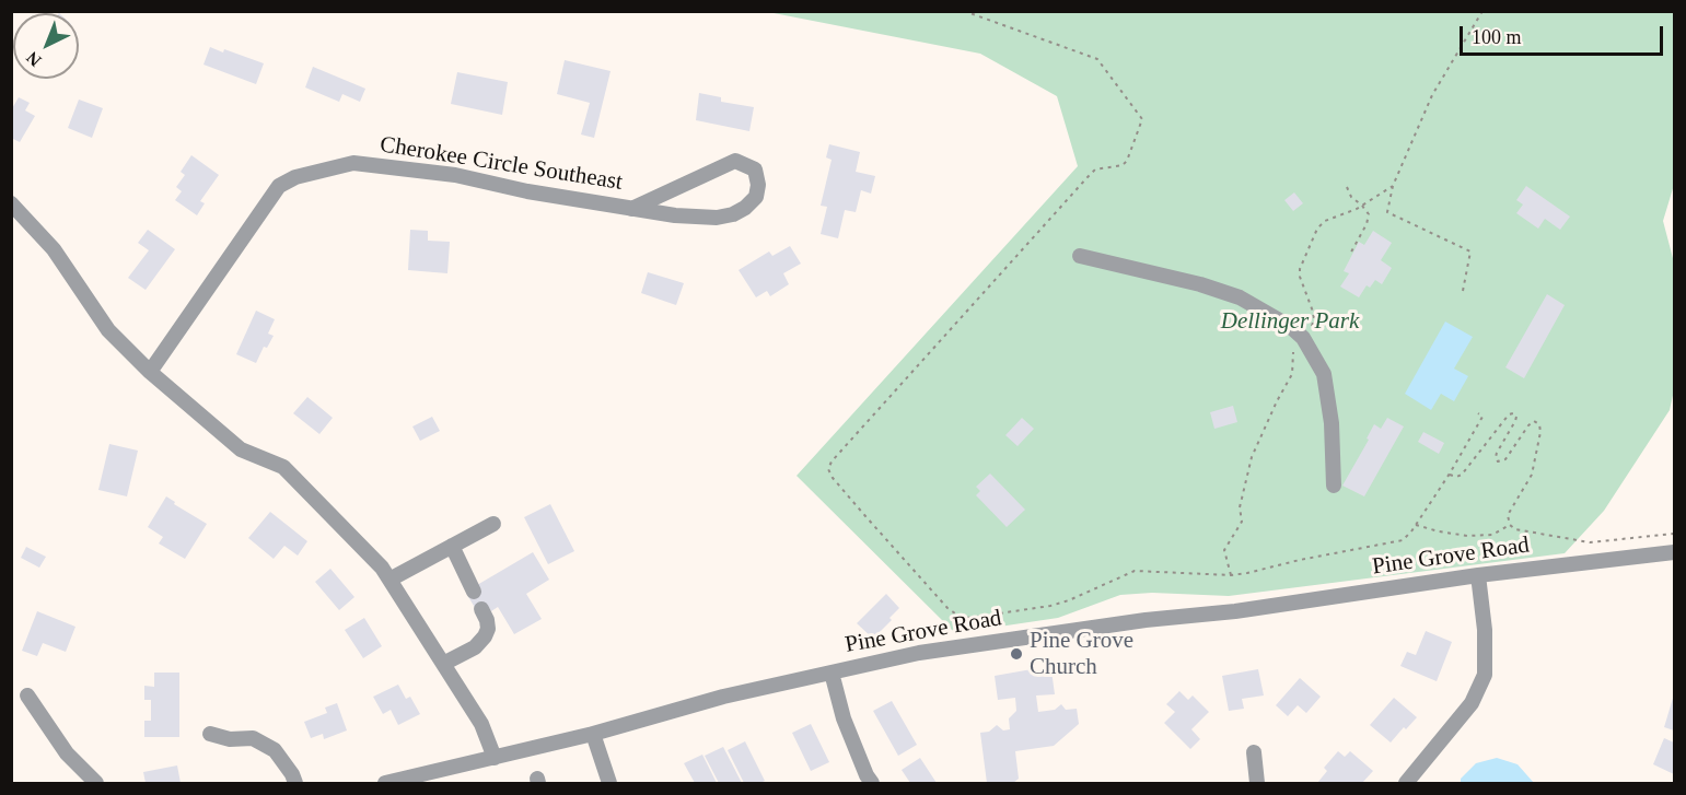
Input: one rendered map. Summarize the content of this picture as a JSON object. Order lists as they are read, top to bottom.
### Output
{
  "streets": {
    "street": ["Cherokee Circle Southeast", "Pine Grove Road"]
  },
  "parks": ["Dellinger Park"],
  "places": ["Pine Grove Church"],
  "scale_bar": "100 m",
  "north": "bottom left"
}
